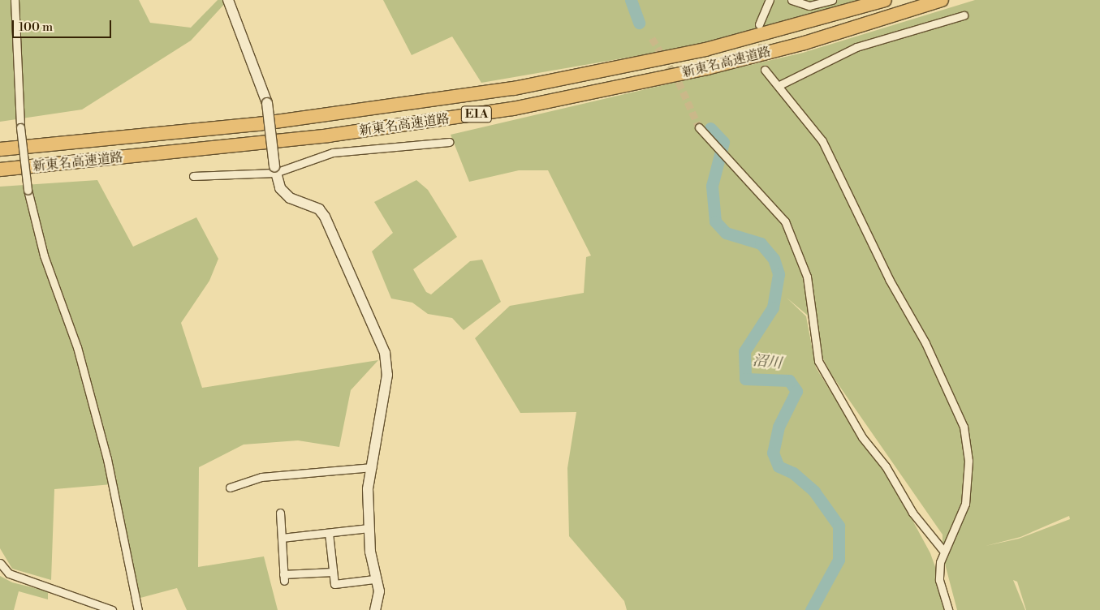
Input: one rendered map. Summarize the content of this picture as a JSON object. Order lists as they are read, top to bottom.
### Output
{
  "streets": {
    "highway": ["新東名高速道路", "E1A"]
  },
  "water": ["沼川"],
  "scale_bar": "100 m"
}
